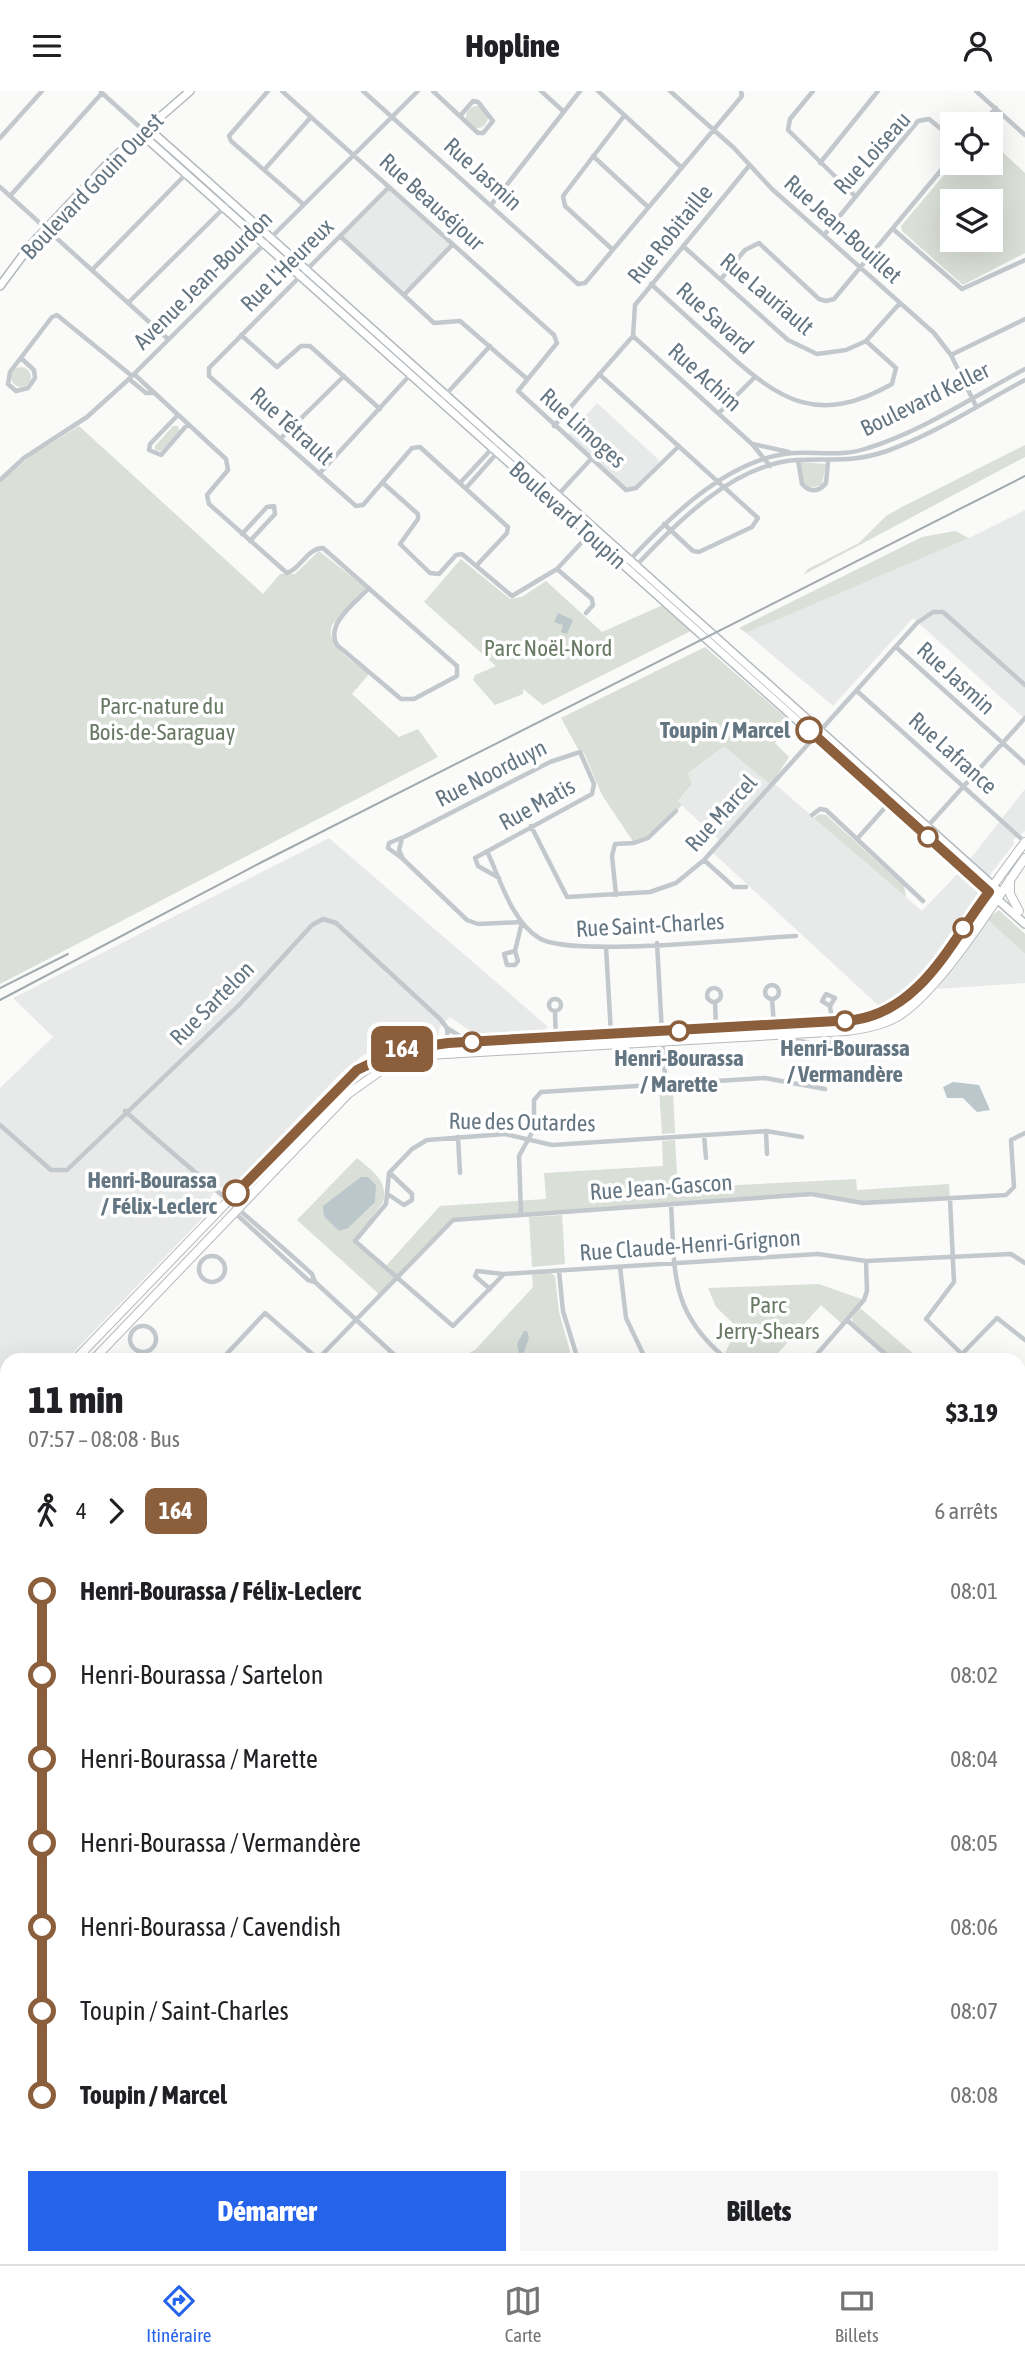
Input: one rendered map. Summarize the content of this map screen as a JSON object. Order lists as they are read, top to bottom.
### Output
{
  "streets": {
    "street": [
      "Rue Loiseau",
      "Rue Jasmin",
      "Boulevard Gouin Ouest",
      "Rue Beauséjour",
      "Rue Jean-Bouillet",
      "Rue Robitaille",
      "Rue L'Heureux",
      "Avenue Jean-Bourdon",
      "Rue Lauriault",
      "Rue Savard",
      "Rue Achim",
      "Boulevard Keller",
      "Rue Tétrault",
      "Rue Limoges",
      "Boulevard Toupin",
      "Rue Lafrance",
      "Rue Noorduyn",
      "Rue Matis",
      "Rue Marcel",
      "Rue Saint-Charles",
      "Rue Sartelon",
      "Rue des Outardes",
      "Rue Jean-Gascon",
      "Rue Claude-Henri-Grignon"
    ]
  },
  "crossings": [
    ["Rue Loiseau", "Rue Jean-Bouillet"],
    ["Rue Jasmin", "Avenue Jean-Bourdon"],
    ["Rue Jasmin", "Rue Marcel"],
    ["Boulevard Gouin Ouest", "Boulevard Toupin"],
    ["Rue Beauséjour", "Rue L'Heureux"],
    ["Rue Beauséjour", "Avenue Jean-Bourdon"],
    ["Rue Beauséjour", "Rue Limoges"],
    ["Rue Jean-Bouillet", "Rue Robitaille"],
    ["Rue Jean-Bouillet", "Rue Lauriault"],
    ["Rue Jean-Bouillet", "Boulevard Keller"],
    ["Rue Robitaille", "Rue Lauriault"],
    ["Rue Robitaille", "Rue Savard"],
    ["Rue Robitaille", "Rue Achim"],
    ["Rue L'Heureux", "Rue Tétrault"],
    ["Rue L'Heureux", "Rue Limoges"],
    ["Rue L'Heureux", "Boulevard Toupin"],
    ["Avenue Jean-Bourdon", "Boulevard Toupin"],
    ["Rue Lauriault", "Rue Savard"],
    ["Rue Savard", "Rue Achim"],
    ["Rue Achim", "Boulevard Keller"],
    ["Boulevard Keller", "Boulevard Toupin"],
    ["Boulevard Toupin", "Rue Marcel"],
    ["Rue Lafrance", "Rue Marcel"],
    ["Rue Noorduyn", "Rue Matis"],
    ["Rue Matis", "Rue Marcel"],
    ["Rue Matis", "Rue Saint-Charles"]
  ],
  "parks": ["Parc Noël-Nord", "Parc-nature du Bois-de-Saraguay", "Parc Jerry-Shears"],
  "places": [
    "Toupin / Marcel",
    "Henri-Bourassa / Vermandère",
    "Henri-Bourassa / Marette",
    "Henri-Bourassa / Félix-Leclerc"
  ],
  "lines": ["bus line 164"],
  "page": {
    "header": "Hopline",
    "on_map": "164",
    "heading": ["11 min", "07:57 – 08:08 · Bus", "$3.19"],
    "legs": ["4", "164", "6 arrêts"],
    "list": [
      {
        "name": "Henri-Bourassa / Félix-Leclerc",
        "value": "08:01"
      },
      {
        "name": "Henri-Bourassa / Sartelon",
        "value": "08:02"
      },
      {
        "name": "Henri-Bourassa / Marette",
        "value": "08:04"
      },
      {
        "name": "Henri-Bourassa / Vermandère",
        "value": "08:05"
      },
      {
        "name": "Henri-Bourassa / Cavendish",
        "value": "08:06"
      },
      {
        "name": "Toupin / Saint-Charles",
        "value": "08:07"
      },
      {
        "name": "Toupin / Marcel",
        "value": "08:08"
      }
    ],
    "buttons": ["Démarrer", "Billets"],
    "tabs": ["Itinéraire", "Carte", "Billets"]
  }
}
